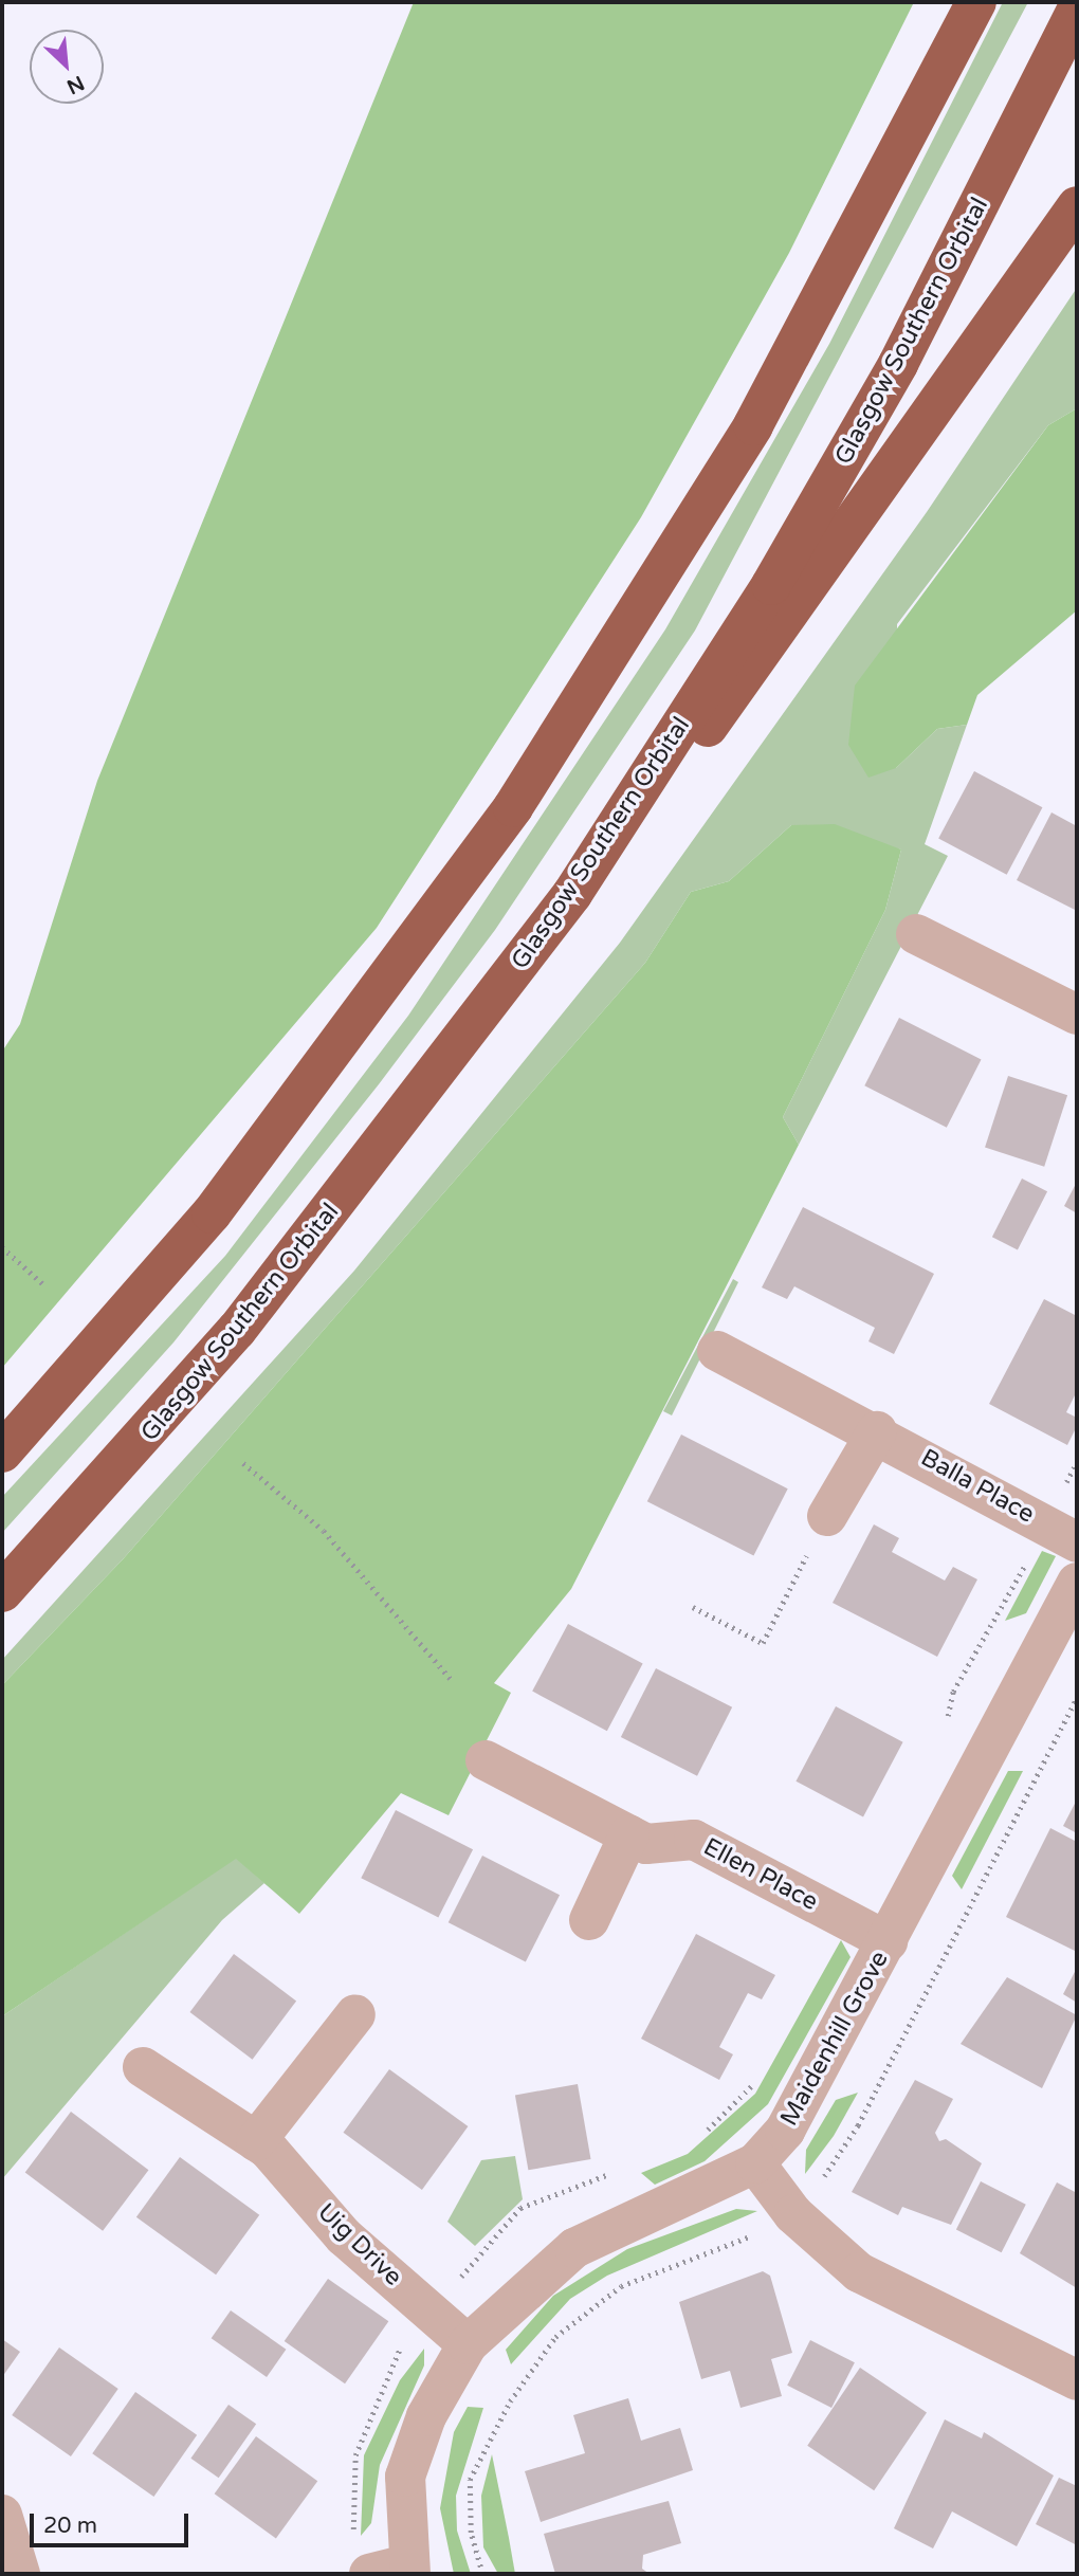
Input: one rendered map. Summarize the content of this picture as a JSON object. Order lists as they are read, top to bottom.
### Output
{
  "streets": {
    "highway": ["Glasgow Southern Orbital"],
    "street": [
      "Balla Place",
      "Ellen Place",
      "Maidenhill Grove",
      "Uig Drive"
    ]
  },
  "crossings": [
    ["Ellen Place", "Maidenhill Grove"],
    ["Maidenhill Grove", "Uig Drive"]
  ],
  "scale_bar": "20 m",
  "north": "bottom right"
}
